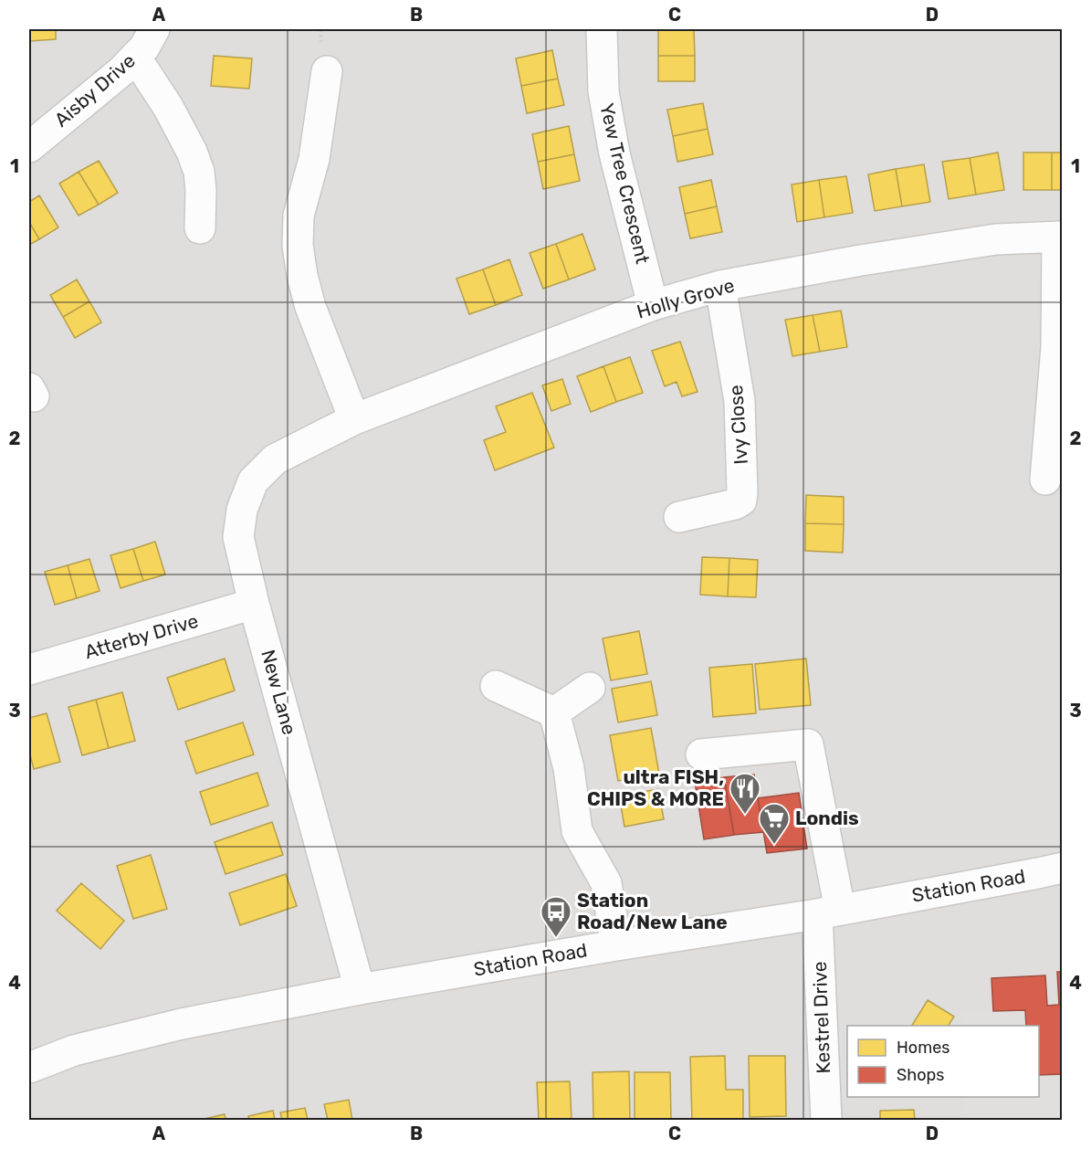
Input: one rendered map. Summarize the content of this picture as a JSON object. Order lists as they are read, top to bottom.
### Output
{
  "streets": {
    "street": [
      "Aisby Drive",
      "Yew Tree Crescent",
      "Holly Grove",
      "Ivy Close",
      "Atterby Drive",
      "New Lane",
      "Station Road",
      "Kestrel Drive"
    ]
  },
  "crossings": [
    ["Yew Tree Crescent", "Holly Grove"],
    ["Holly Grove", "Ivy Close"],
    ["Holly Grove", "New Lane"],
    ["Atterby Drive", "New Lane"],
    ["New Lane", "Station Road"],
    ["Station Road", "Kestrel Drive"]
  ],
  "places": {
    "restaurant": ["ultra FISH, CHIPS & MORE"],
    "supermarket": ["Londis"],
    "bus stop": ["Station Road/New Lane"]
  },
  "legend": ["Homes", "Shops"],
  "grid": {
    "columns": [
      "A",
      "B",
      "C",
      "D"
    ],
    "rows": [
      "1",
      "2",
      "3",
      "4"
    ]
  }
}
